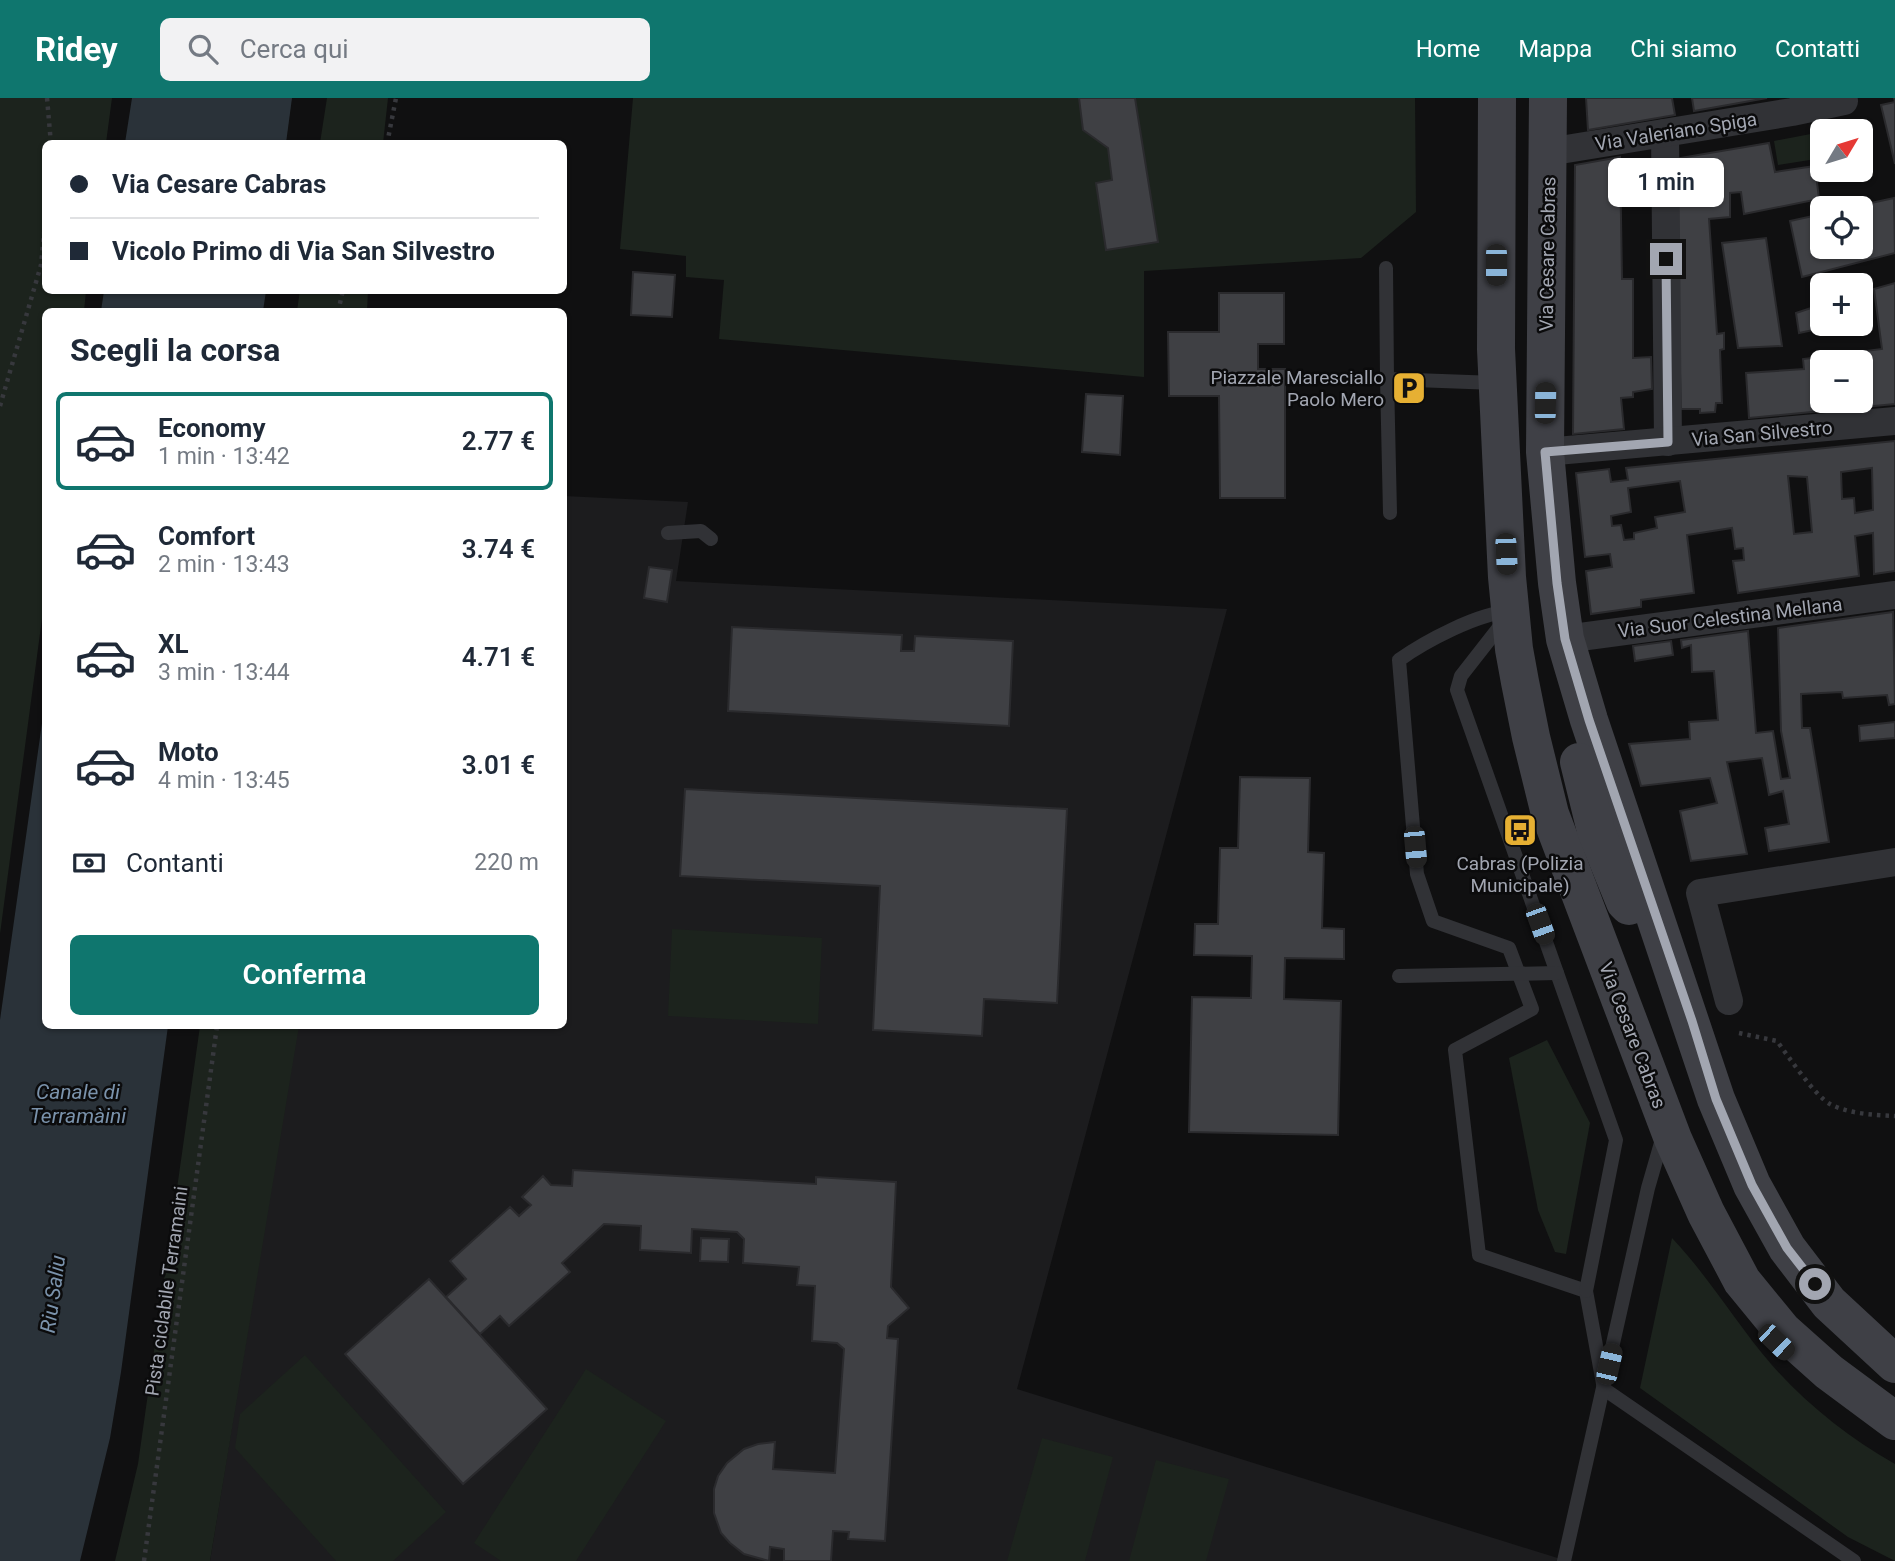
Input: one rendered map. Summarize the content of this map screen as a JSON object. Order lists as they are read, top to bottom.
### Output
{
  "streets": {
    "main road": ["Via Cesare Cabras"],
    "street": ["Via Valeriano Spiga", "Via San Silvestro", "Via Suor Celestina Mellana"],
    "path": ["Pista ciclabile Terramaini"]
  },
  "crossings": [
    ["Via Valeriano Spiga", "Via Cesare Cabras"],
    ["Via Cesare Cabras", "Via San Silvestro"],
    ["Via Cesare Cabras", "Via Suor Celestina Mellana"]
  ],
  "water": ["Canale di Terramàini", "Riu Saliu"],
  "places": {
    "parking": ["Piazzale Maresciallo Paolo Mero"],
    "bus stop": ["Cabras (Polizia Municipale)"]
  },
  "north": "top right",
  "page": {
    "header": "Ridey",
    "search": "Cerca qui",
    "nav": [
      "Home",
      "Mappa",
      "Chi siamo",
      "Contatti"
    ],
    "map_buttons": ["+", "−"],
    "banner": ["Via Cesare Cabras", "Vicolo Primo di Via San Silvestro"],
    "bubble": "1 min",
    "heading": "Scegli la corsa",
    "list": [
      {
        "name": "Economy",
        "note": "1 min · 13:42",
        "value": "2.77 €"
      },
      {
        "name": "Comfort",
        "note": "2 min · 13:43",
        "value": "3.74 €"
      },
      {
        "name": "XL",
        "note": "3 min · 13:44",
        "value": "4.71 €"
      },
      {
        "name": "Moto",
        "note": "4 min · 13:45",
        "value": "3.01 €"
      }
    ],
    "pay": ["Contanti", "220 m"],
    "buttons": "Conferma"
  }
}
